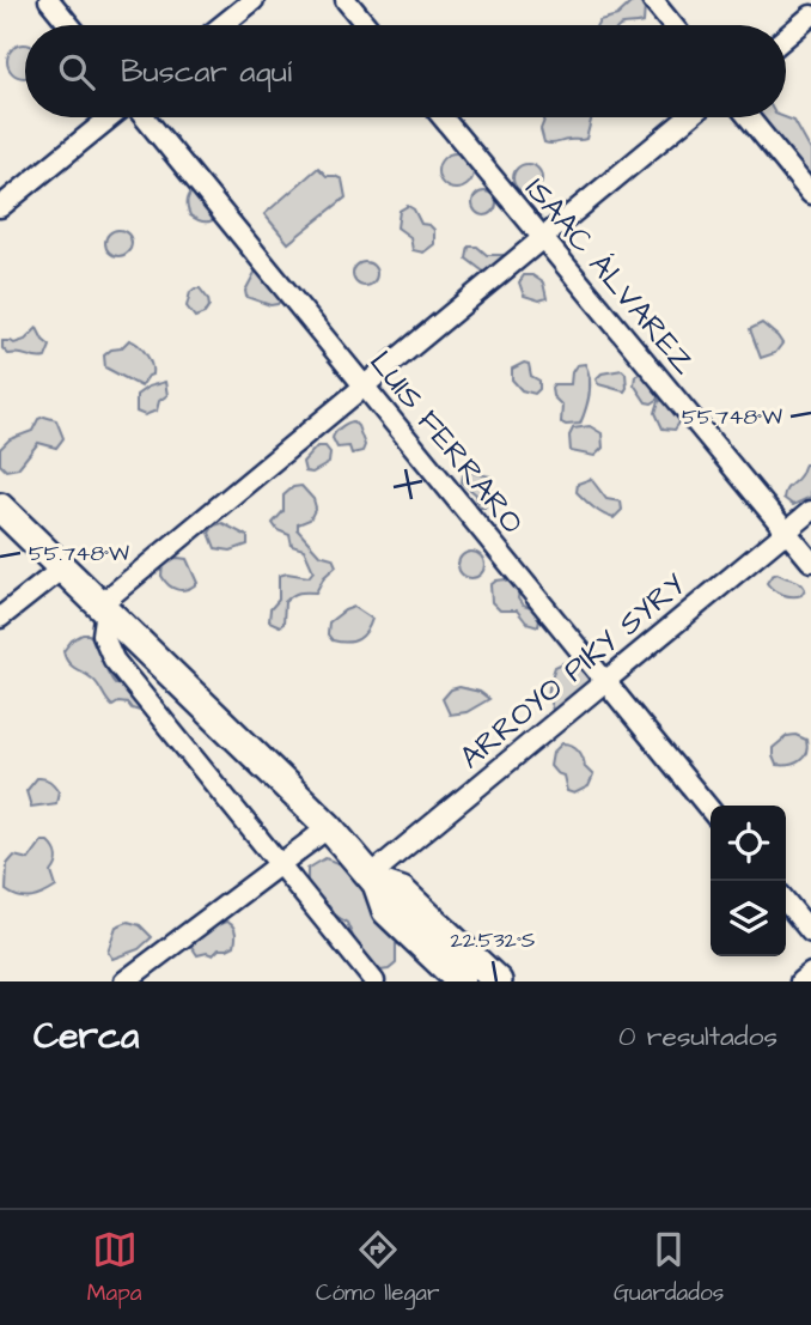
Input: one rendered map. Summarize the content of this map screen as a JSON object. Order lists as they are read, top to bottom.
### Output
{
  "streets": {
    "street": ["ISAAC ÁLVAREZ", "LUIS FERRARO", "ARROYO PIKY SYRY"]
  },
  "crossings": [
    ["ISAAC ÁLVAREZ", "ARROYO PIKY SYRY"],
    ["LUIS FERRARO", "ARROYO PIKY SYRY"]
  ],
  "page": {
    "search": "Buscar aquí",
    "heading": ["Cerca", "0 resultados"],
    "nav": ["Mapa", "Cómo llegar", "Guardados"]
  },
  "coordinates": ["55.748°W", "22.532°S"]
}
